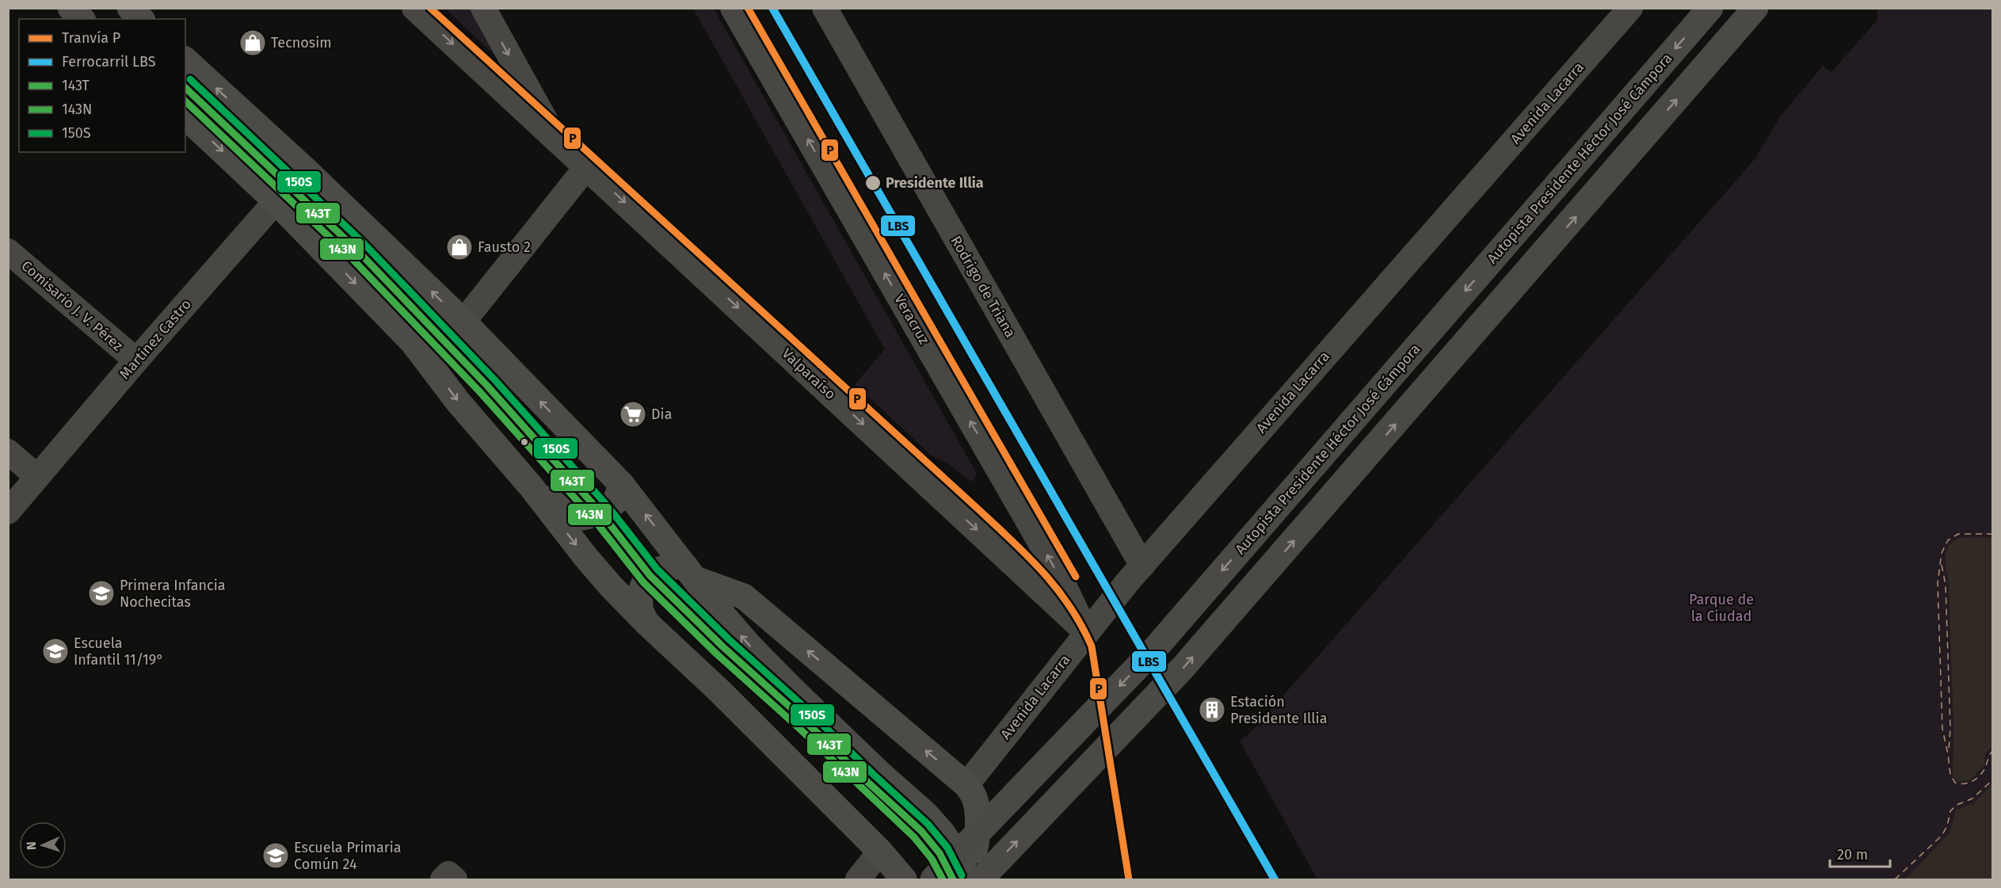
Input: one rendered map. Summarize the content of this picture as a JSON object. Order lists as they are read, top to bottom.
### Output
{
  "streets": {
    "highway": ["Autopista Presidente Héctor José Cámpora"],
    "street": [
      "Avenida Lacarra",
      "Rodrigo de Triana",
      "Comisario J. V. Pérez",
      "Veracruz",
      "Martínez Castro",
      "Valparaíso"
    ]
  },
  "crossings": [
    ["Avenida Lacarra", "Rodrigo de Triana"],
    ["Avenida Lacarra", "Veracruz"],
    ["Avenida Lacarra", "Valparaíso"],
    ["Comisario J. V. Pérez", "Martínez Castro"],
    ["Veracruz", "Valparaíso"]
  ],
  "one_way": ["Veracruz", "Valparaíso"],
  "parks": ["Parque de la Ciudad"],
  "places": {
    "shop": ["Tecnosim", "Fausto 2"],
    "other": ["Presidente Illia"],
    "supermarket": ["Dia"],
    "school or university": ["Primera Infancia Nochecitas", "Escuela Infantil 11/19°", "Escuela Primaria Común 24"],
    "building": ["Estación Presidente Illia"]
  },
  "lines": [
    "tram line P",
    "rail line LBS",
    "transit line 150S",
    "transit line 143T",
    "transit line 143N"
  ],
  "legend": [
    "Tranvía P",
    "Ferrocarril LBS",
    "143T",
    "143N",
    "150S"
  ],
  "scale_bar": "20 m",
  "north": "left"
}
